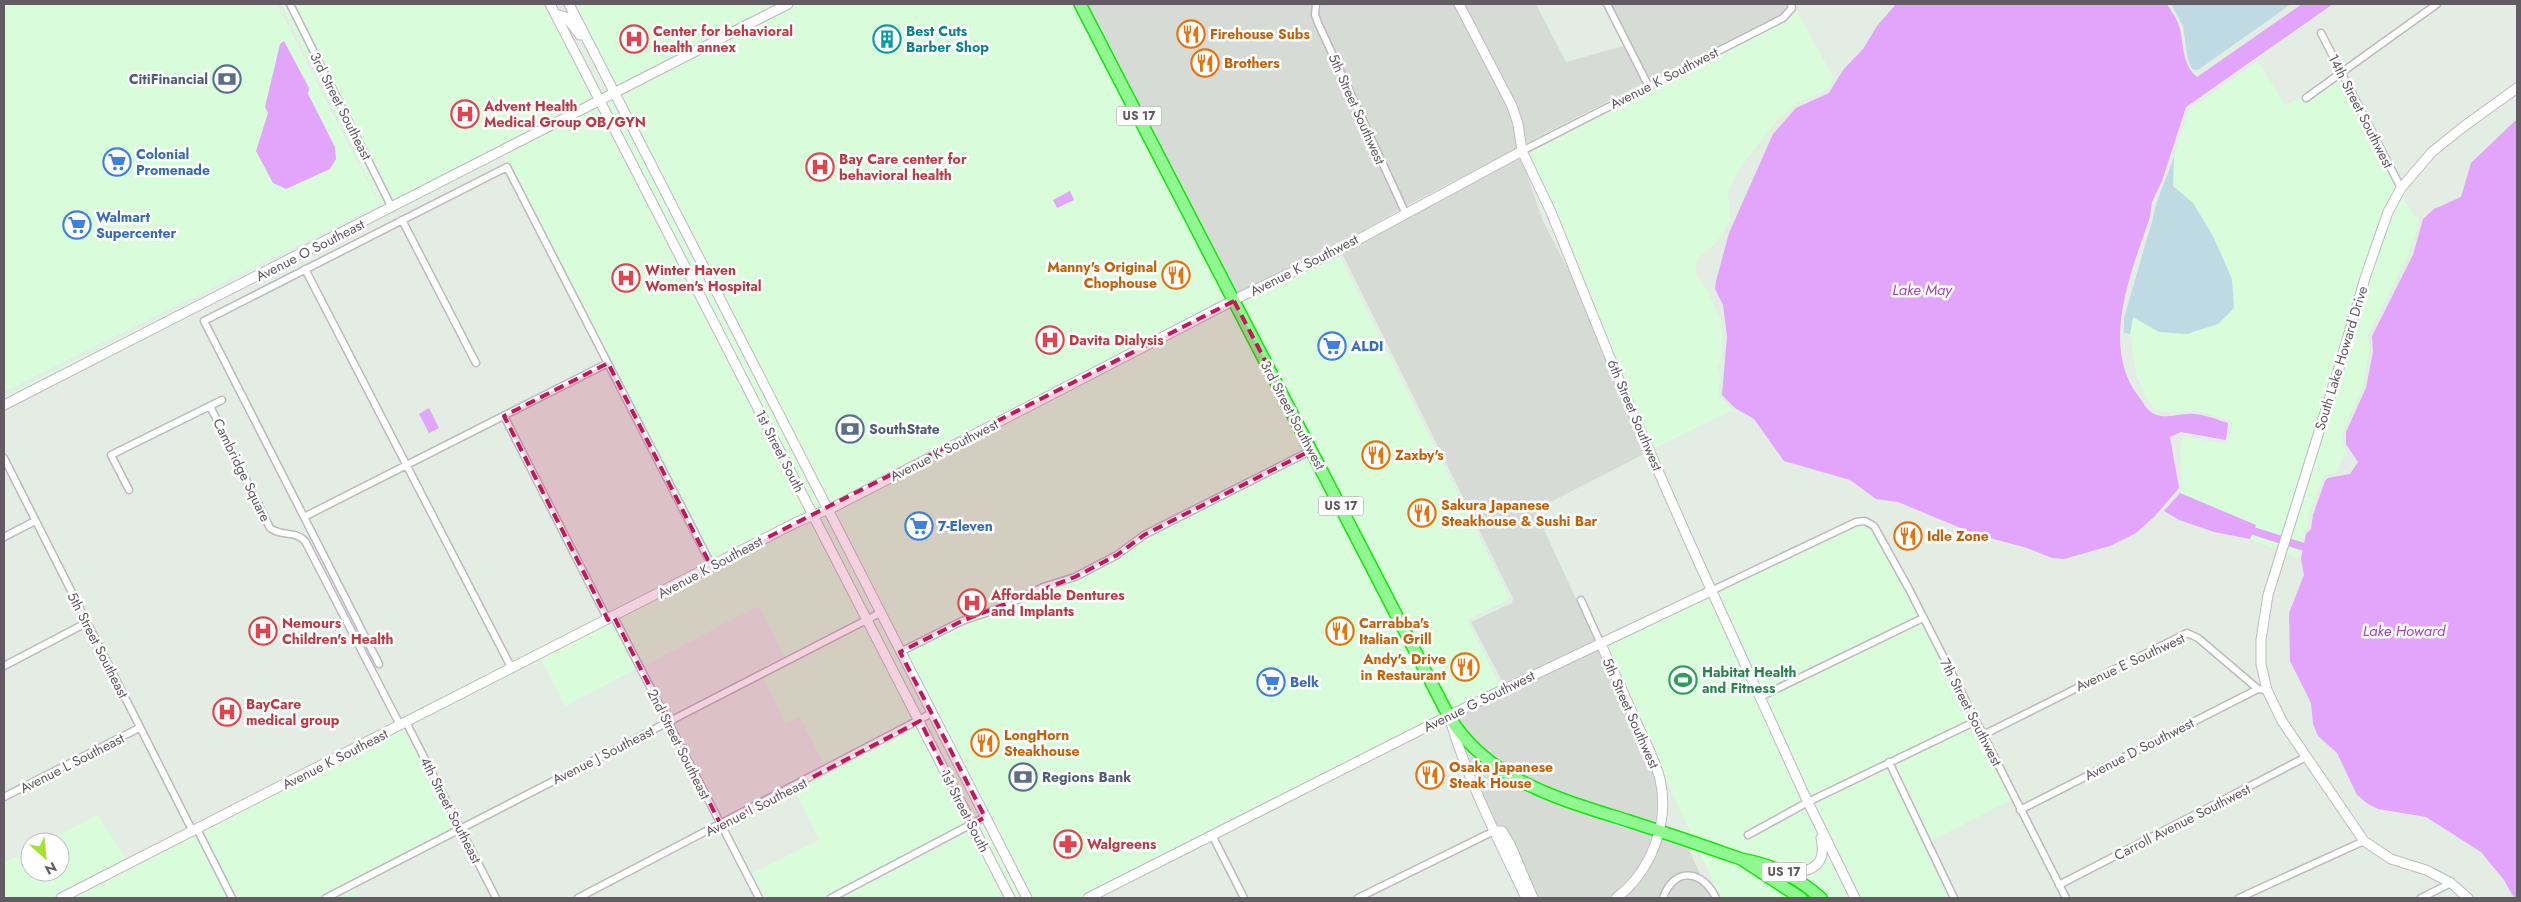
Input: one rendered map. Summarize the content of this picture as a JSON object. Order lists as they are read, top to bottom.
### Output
{
  "streets": {
    "highway": ["US 17", "3rd Street Southwest"],
    "street": [
      "Avenue K Southwest",
      "3rd Street Southeast",
      "5th Street Southwest",
      "14th Street Southwest",
      "Avenue O Southeast",
      "South Lake Howard Drive",
      "6th Street Southwest",
      "1st Street South",
      "Cambridge Square",
      "Avenue K Southeast",
      "5th Street Southeast",
      "Avenue E Southwest",
      "Avenue G Southwest",
      "7th Street Southwest",
      "2nd Street Southeast",
      "Avenue D Southwest",
      "Avenue J Southeast",
      "Avenue L Southeast",
      "Avenue I Southeast",
      "4th Street Southeast",
      "Carroll Avenue Southwest"
    ]
  },
  "crossings": [
    ["Avenue K Southwest", "5th Street Southwest"],
    ["Avenue K Southwest", "3rd Street Southwest"],
    ["Avenue K Southwest", "6th Street Southwest"],
    ["Avenue K Southwest", "1st Street South"],
    ["Avenue K Southwest", "Avenue K Southeast"],
    ["3rd Street Southeast", "Avenue O Southeast"],
    ["5th Street Southwest", "US 17"],
    ["5th Street Southwest", "Avenue G Southwest"],
    ["14th Street Southwest", "South Lake Howard Drive"],
    ["US 17", "3rd Street Southwest"],
    ["US 17", "6th Street Southwest"],
    ["US 17", "Avenue G Southwest"],
    ["Avenue O Southeast", "1st Street South"],
    ["South Lake Howard Drive", "Avenue E Southwest"],
    ["South Lake Howard Drive", "Avenue D Southwest"],
    ["South Lake Howard Drive", "Carroll Avenue Southwest"],
    ["3rd Street Southwest", "Avenue G Southwest"],
    ["6th Street Southwest", "Avenue G Southwest"],
    ["1st Street South", "Avenue K Southeast"],
    ["1st Street South", "Avenue J Southeast"],
    ["1st Street South", "Avenue I Southeast"],
    ["Cambridge Square", "Avenue K Southeast"],
    ["Cambridge Square", "4th Street Southeast"],
    ["Avenue K Southeast", "5th Street Southeast"],
    ["Avenue K Southeast", "2nd Street Southeast"],
    ["Avenue K Southeast", "4th Street Southeast"],
    ["5th Street Southeast", "Avenue L Southeast"],
    ["Avenue E Southwest", "7th Street Southwest"],
    ["Avenue E Southwest", "Avenue D Southwest"],
    ["Avenue G Southwest", "7th Street Southwest"],
    ["7th Street Southwest", "Avenue D Southwest"],
    ["7th Street Southwest", "Carroll Avenue Southwest"],
    ["2nd Street Southeast", "Avenue J Southeast"],
    ["2nd Street Southeast", "Avenue I Southeast"],
    ["Avenue J Southeast", "4th Street Southeast"]
  ],
  "water": ["Lake May", "Lake Howard"],
  "places": {
    "restaurant": [
      "Firehouse Subs",
      "Brothers",
      "Manny's Original Chophouse",
      "Zaxby's",
      "Sakura Japanese Steakhouse & Sushi Bar",
      "Idle Zone",
      "Carrabba's Italian Grill",
      "Andy's Drive in Restaurant",
      "LongHorn Steakhouse",
      "Osaka Japanese Steak House"
    ],
    "hospital": [
      "Center for behavioral health annex",
      "Advent Health Medical Group OB/GYN",
      "Bay Care center for behavioral health",
      "Winter Haven Women's Hospital",
      "Davita Dialysis",
      "Affordable Dentures and Implants",
      "Nemours Children's Health",
      "BayCare medical group"
    ],
    "building": ["Best Cuts Barber Shop"],
    "bank": ["CitiFinancial", "SouthState", "Regions Bank"],
    "supermarket": [
      "Colonial Promenade",
      "Walmart Supercenter",
      "ALDI",
      "7-Eleven",
      "Belk"
    ],
    "sports": ["Habitat Health and Fitness"],
    "pharmacy": ["Walgreens"]
  },
  "north": "bottom right"
}
